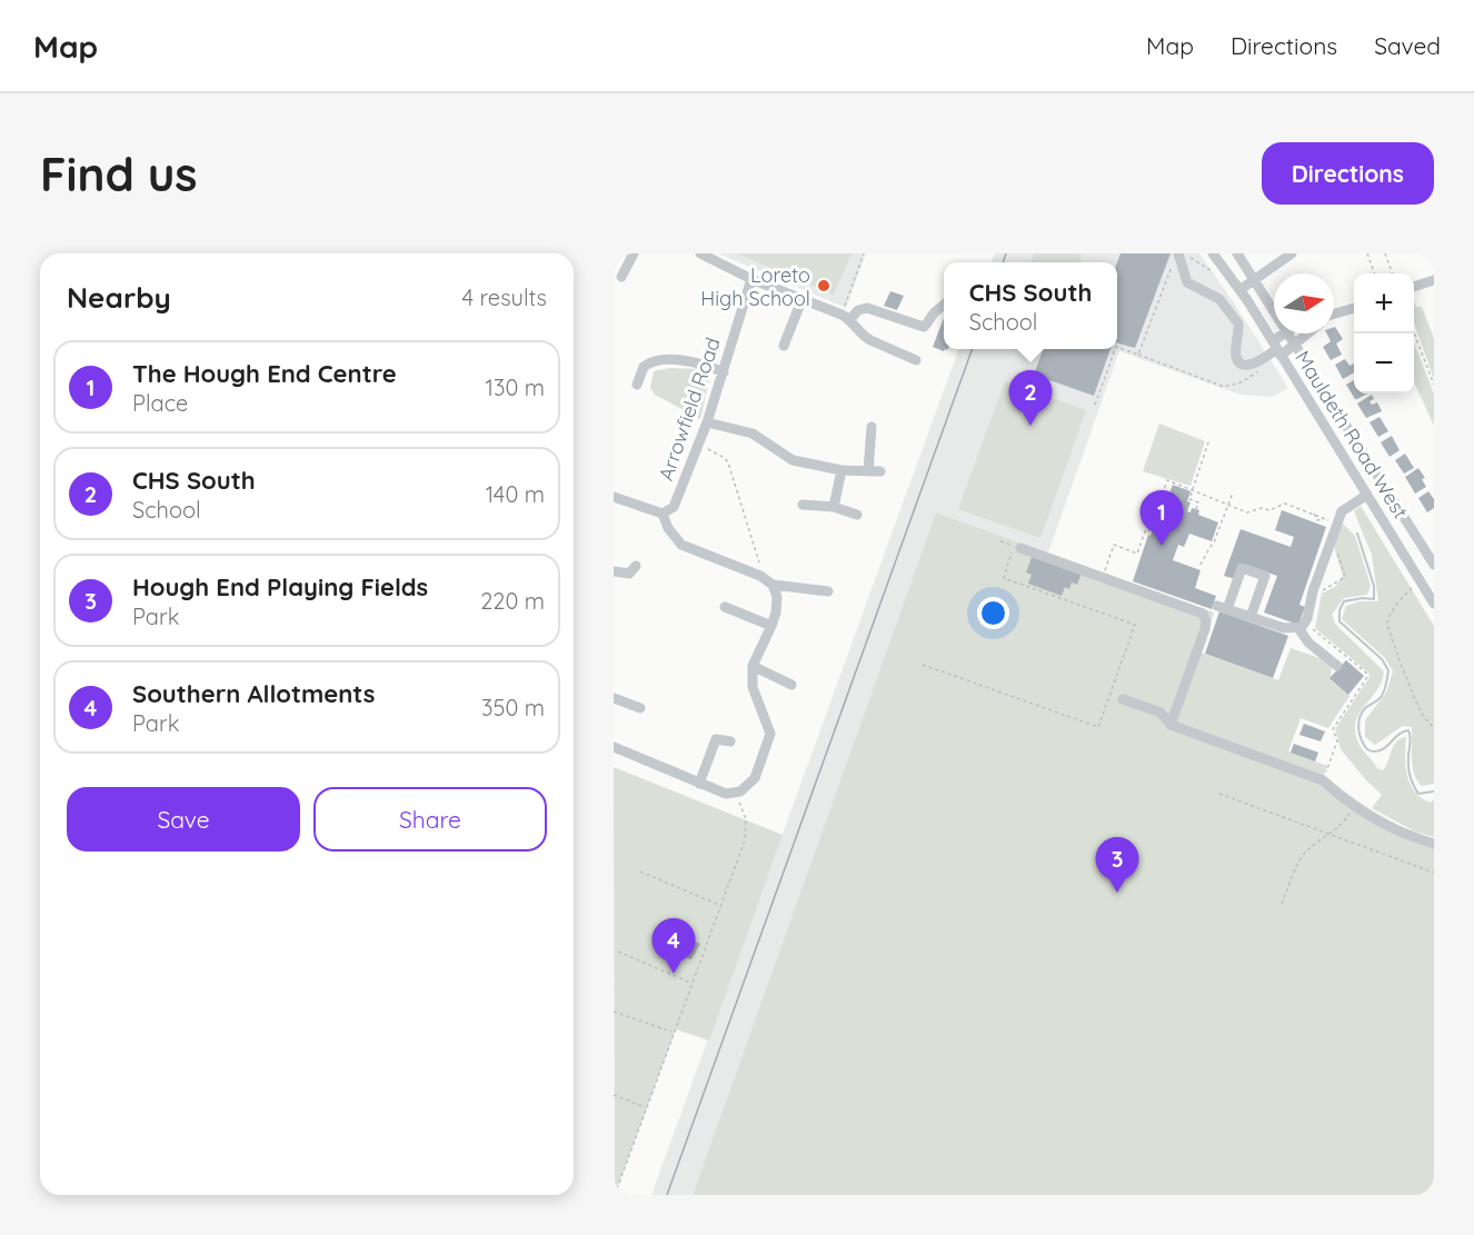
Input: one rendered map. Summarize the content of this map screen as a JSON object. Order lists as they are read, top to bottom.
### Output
{
  "streets": {
    "street": ["Arrowfield Road", "Mauldeth Road West"]
  },
  "places": ["Loreto High School"],
  "north": "right",
  "page": {
    "header": "Map",
    "nav": ["Map", "Directions", "Saved"],
    "buttons": [
      "Directions",
      ["Save", "Share"]
    ],
    "title": "Find us",
    "heading": ["Nearby", "4 results"],
    "popup": ["CHS South", "School"],
    "map_buttons": ["+", "−"],
    "list": [
      {
        "mark": "1",
        "name": "The Hough End Centre",
        "note": "Place",
        "value": "130 m"
      },
      {
        "mark": "2",
        "name": "CHS South",
        "note": "School",
        "value": "140 m"
      },
      {
        "mark": "3",
        "name": "Hough End Playing Fields",
        "note": "Park",
        "value": "220 m"
      },
      {
        "mark": "4",
        "name": "Southern Allotments",
        "note": "Park",
        "value": "350 m"
      }
    ],
    "pins": [
      "2",
      "1",
      "3",
      "4"
    ]
  }
}
